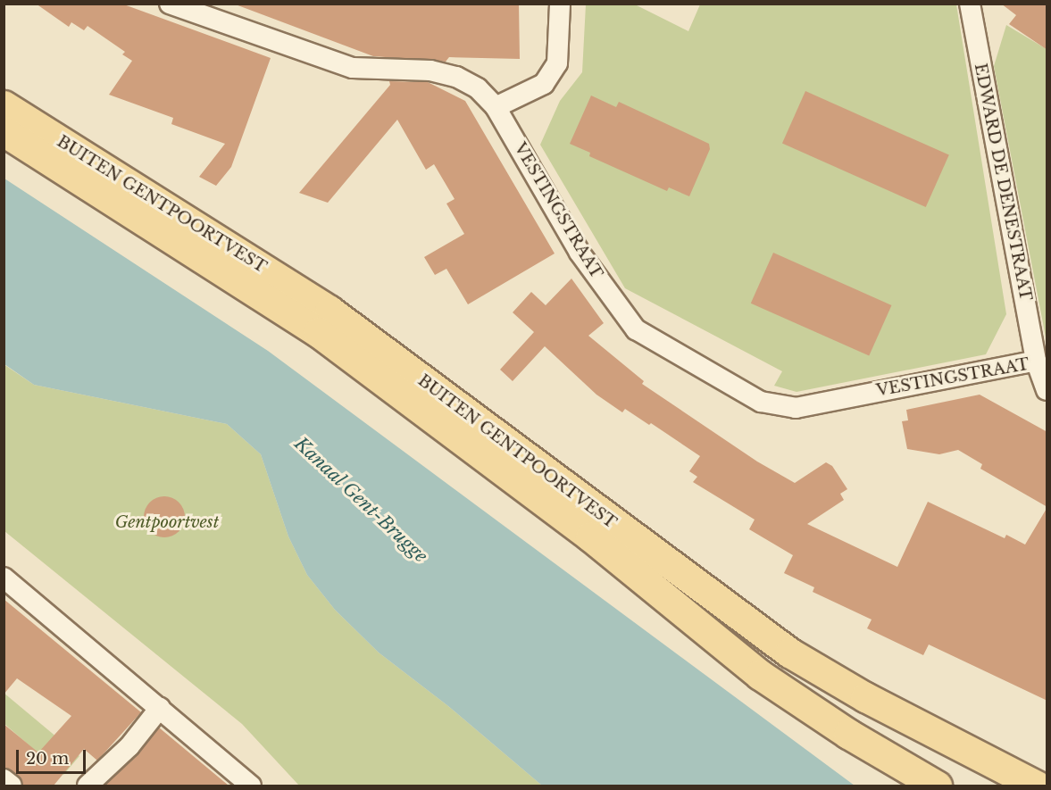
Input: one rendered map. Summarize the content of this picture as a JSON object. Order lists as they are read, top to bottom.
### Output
{
  "streets": {
    "main road": ["BUITEN GENTPOORTVEST"],
    "street": ["EDWARD DE DENESTRAAT", "VESTINGSTRAAT"]
  },
  "crossings": [
    ["EDWARD DE DENESTRAAT", "VESTINGSTRAAT"]
  ],
  "water": ["Kanaal Gent-Brugge"],
  "parks": ["Gentpoortvest"],
  "scale_bar": "20 m"
}
